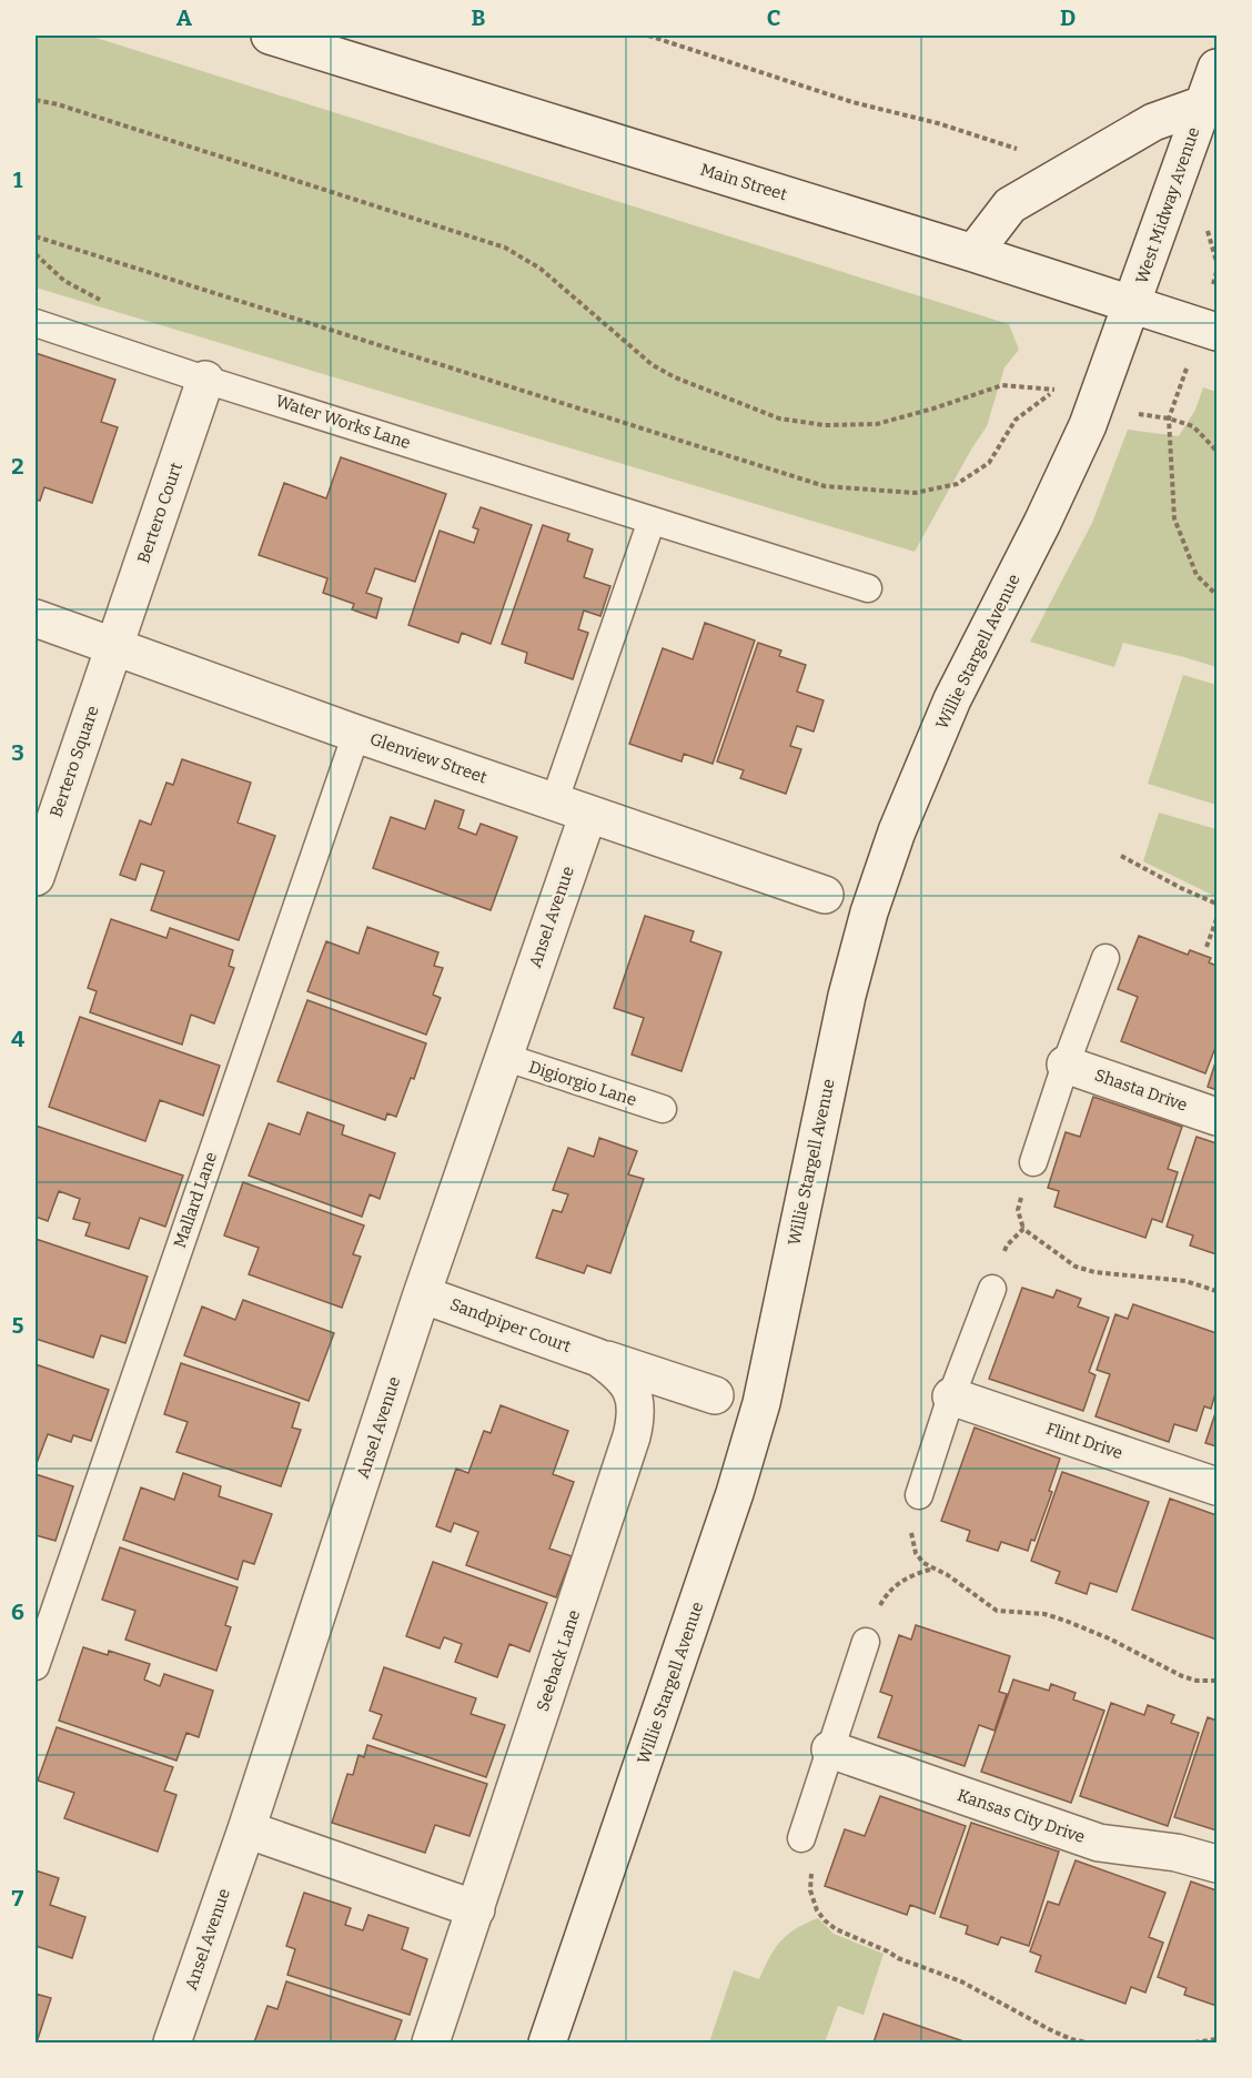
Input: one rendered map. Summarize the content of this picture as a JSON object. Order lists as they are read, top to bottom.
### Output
{
  "streets": {
    "street": [
      "Main Street",
      "West Midway Avenue",
      "Bertero Court",
      "Willie Stargell Avenue",
      "Glenview Street",
      "Bertero Square",
      "Ansel Avenue",
      "Shasta Drive",
      "Sandpiper Court",
      "Flint Drive",
      "Seeback Lane",
      "Kansas City Drive"
    ],
    "lane": ["Water Works Lane", "Digiorgio Lane", "Mallard Lane"]
  },
  "crossings": [
    ["Main Street", "West Midway Avenue"],
    ["Main Street", "Willie Stargell Avenue"],
    ["West Midway Avenue", "Willie Stargell Avenue"],
    ["Water Works Lane", "Bertero Court"],
    ["Bertero Court", "Glenview Street"],
    ["Bertero Court", "Bertero Square"],
    ["Glenview Street", "Bertero Square"],
    ["Glenview Street", "Ansel Avenue"],
    ["Glenview Street", "Mallard Lane"],
    ["Ansel Avenue", "Digiorgio Lane"],
    ["Ansel Avenue", "Sandpiper Court"],
    ["Sandpiper Court", "Seeback Lane"]
  ],
  "grid": {
    "columns": [
      "A",
      "B",
      "C",
      "D"
    ],
    "rows": [
      "1",
      "2",
      "3",
      "4",
      "5",
      "6",
      "7"
    ]
  }
}
